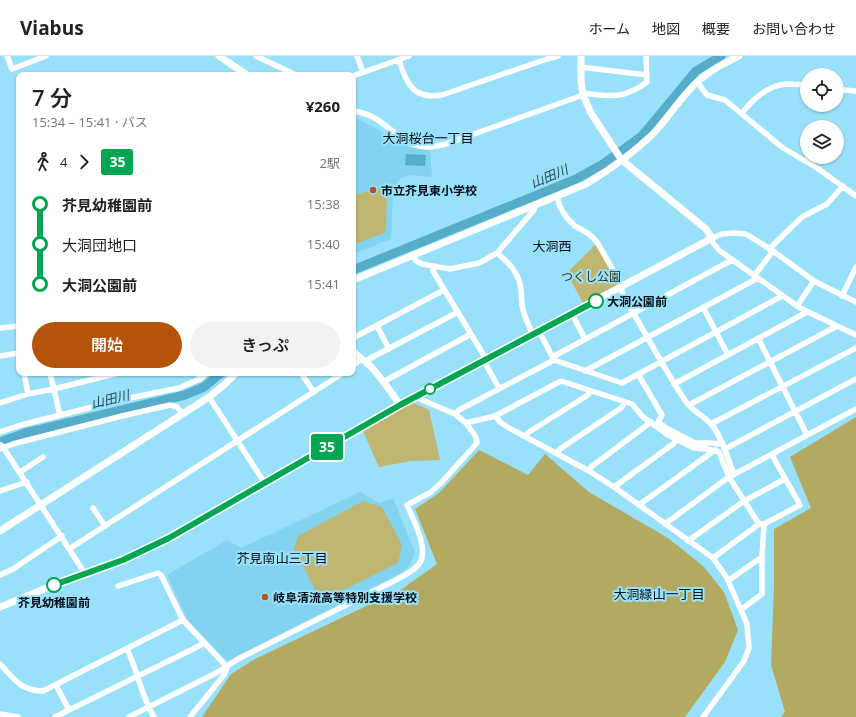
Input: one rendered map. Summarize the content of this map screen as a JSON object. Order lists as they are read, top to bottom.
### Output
{
  "districts": [
    "大洞桜台一丁目",
    "大洞西",
    "芥見南山三丁目",
    "大洞緑山一丁目"
  ],
  "water": ["山田川"],
  "parks": ["つくし公園"],
  "places": [
    "市立芥見東小学校",
    "大洞公園前",
    "芥見幼稚園前",
    "岐阜清流高等特別支援学校"
  ],
  "lines": ["bus line 35"],
  "page": {
    "header": "Viabus",
    "nav": [
      "ホーム",
      "地図",
      "概要",
      "お問い合わせ"
    ],
    "on_map": "35",
    "heading": ["7 分", "15:34 – 15:41 · バス", "¥260"],
    "legs": ["4", "35", "2駅"],
    "list": [
      {
        "name": "芥見幼稚園前",
        "value": "15:38"
      },
      {
        "name": "大洞団地口",
        "value": "15:40"
      },
      {
        "name": "大洞公園前",
        "value": "15:41"
      }
    ],
    "buttons": ["開始", "きっぷ"]
  }
}
